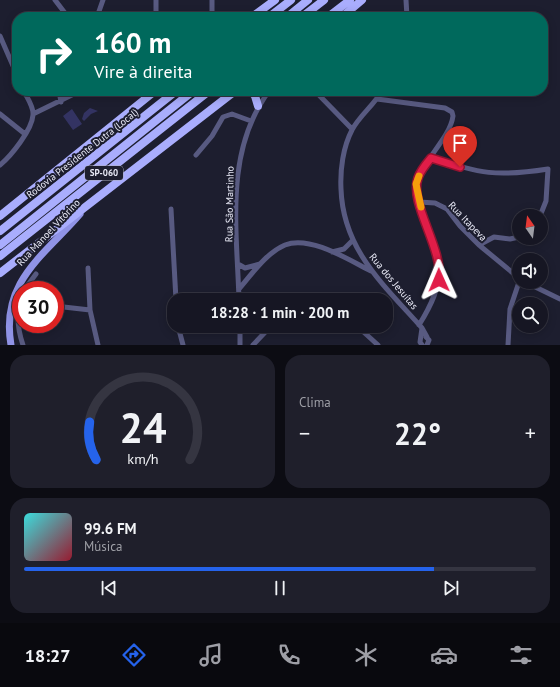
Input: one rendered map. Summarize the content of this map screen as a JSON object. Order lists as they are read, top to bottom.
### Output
{
  "streets": {
    "highway": ["Rodovia Presidente Dutra (Local)", "SP-060"],
    "main road": ["Rua Manoel Vitórino"],
    "street": ["Rua São Martinho", "Rua Itapeva", "Rua dos Jesuítas"]
  },
  "crossings": [
    ["SP-060", "Rua Manoel Vitórino"]
  ],
  "north": "top",
  "page": {
    "turn": ["160 m", "Vire à direita"],
    "limit": "30",
    "trip": "18:28 · 1 min · 200 m",
    "tile": "Clima",
    "heat": ["−", "22°", "+"],
    "song": ["99.6 FM", "Música"],
    "tabs": "18:27",
    "gauge": ["24", "km/h"]
  }
}
